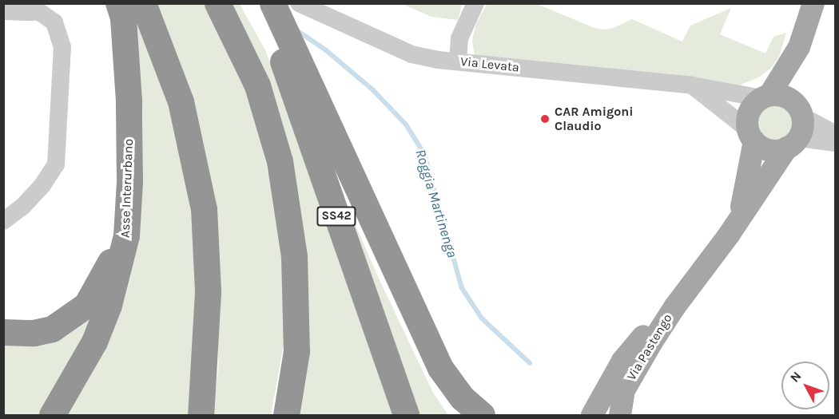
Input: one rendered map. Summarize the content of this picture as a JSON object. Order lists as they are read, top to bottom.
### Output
{
  "streets": {
    "highway": ["Asse Interurbano", "SS42"],
    "main road": ["Via Pastengo"],
    "street": ["Via Levata"]
  },
  "crossings": [
    ["Via Levata", "SS42"],
    ["Via Levata", "Via Pastengo"]
  ],
  "water": ["Roggia Martinenga"],
  "places": ["CAR Amigoni Claudio"],
  "north": "top left"
}
